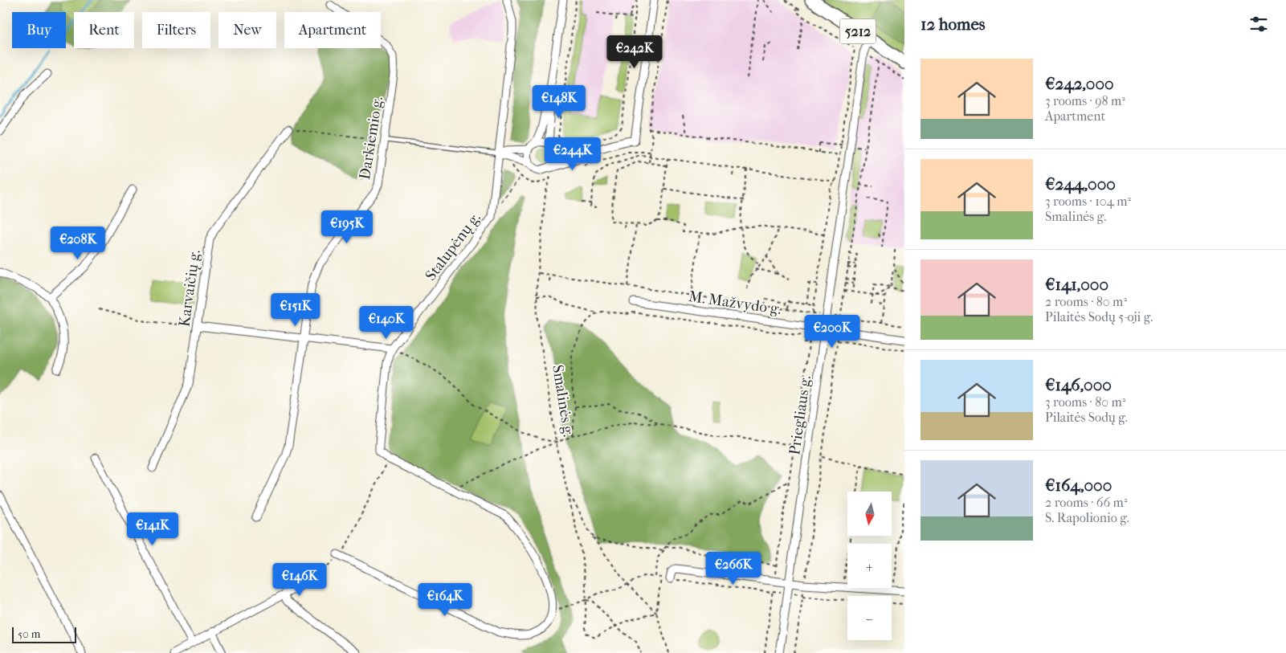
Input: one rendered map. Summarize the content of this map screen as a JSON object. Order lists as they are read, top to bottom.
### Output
{
  "streets": {
    "main road": ["5212"],
    "street": [
      "Darkiemio g.",
      "Stalupėnų g.",
      "Karvaičių g.",
      "M. Mažvydo g.",
      "Priegliaus g."
    ],
    "path": ["Smalinės g."]
  },
  "crossings": [
    ["5212", "Priegliaus g."],
    ["M. Mažvydo g.", "Priegliaus g."]
  ],
  "scale_bar": "50 m",
  "north": "bottom",
  "page": {
    "heading": "12 homes",
    "chip": [
      "Buy",
      "Rent",
      "Filters",
      "New",
      "Apartment"
    ],
    "price": [
      "€242K",
      "€148K",
      "€244K",
      "€195K",
      "€208K",
      "€151K",
      "€140K",
      "€200K",
      "€141K",
      "€266K",
      "€146K",
      "€164K"
    ],
    "list": [
      {
        "name": "€242,000",
        "note": "3 rooms · 98 m² · Apartment"
      },
      {
        "name": "€244,000",
        "note": "3 rooms · 104 m² · Smalinės g."
      },
      {
        "name": "€141,000",
        "note": "2 rooms · 80 m² · Pilaitės Sodų 5-oji g."
      },
      {
        "name": "€146,000",
        "note": "3 rooms · 80 m² · Pilaitės Sodų g."
      },
      {
        "name": "€164,000",
        "note": "2 rooms · 66 m² · S. Rapolionio g."
      }
    ],
    "map_buttons": ["+", "−"],
    "scale": "50 m"
  }
}
